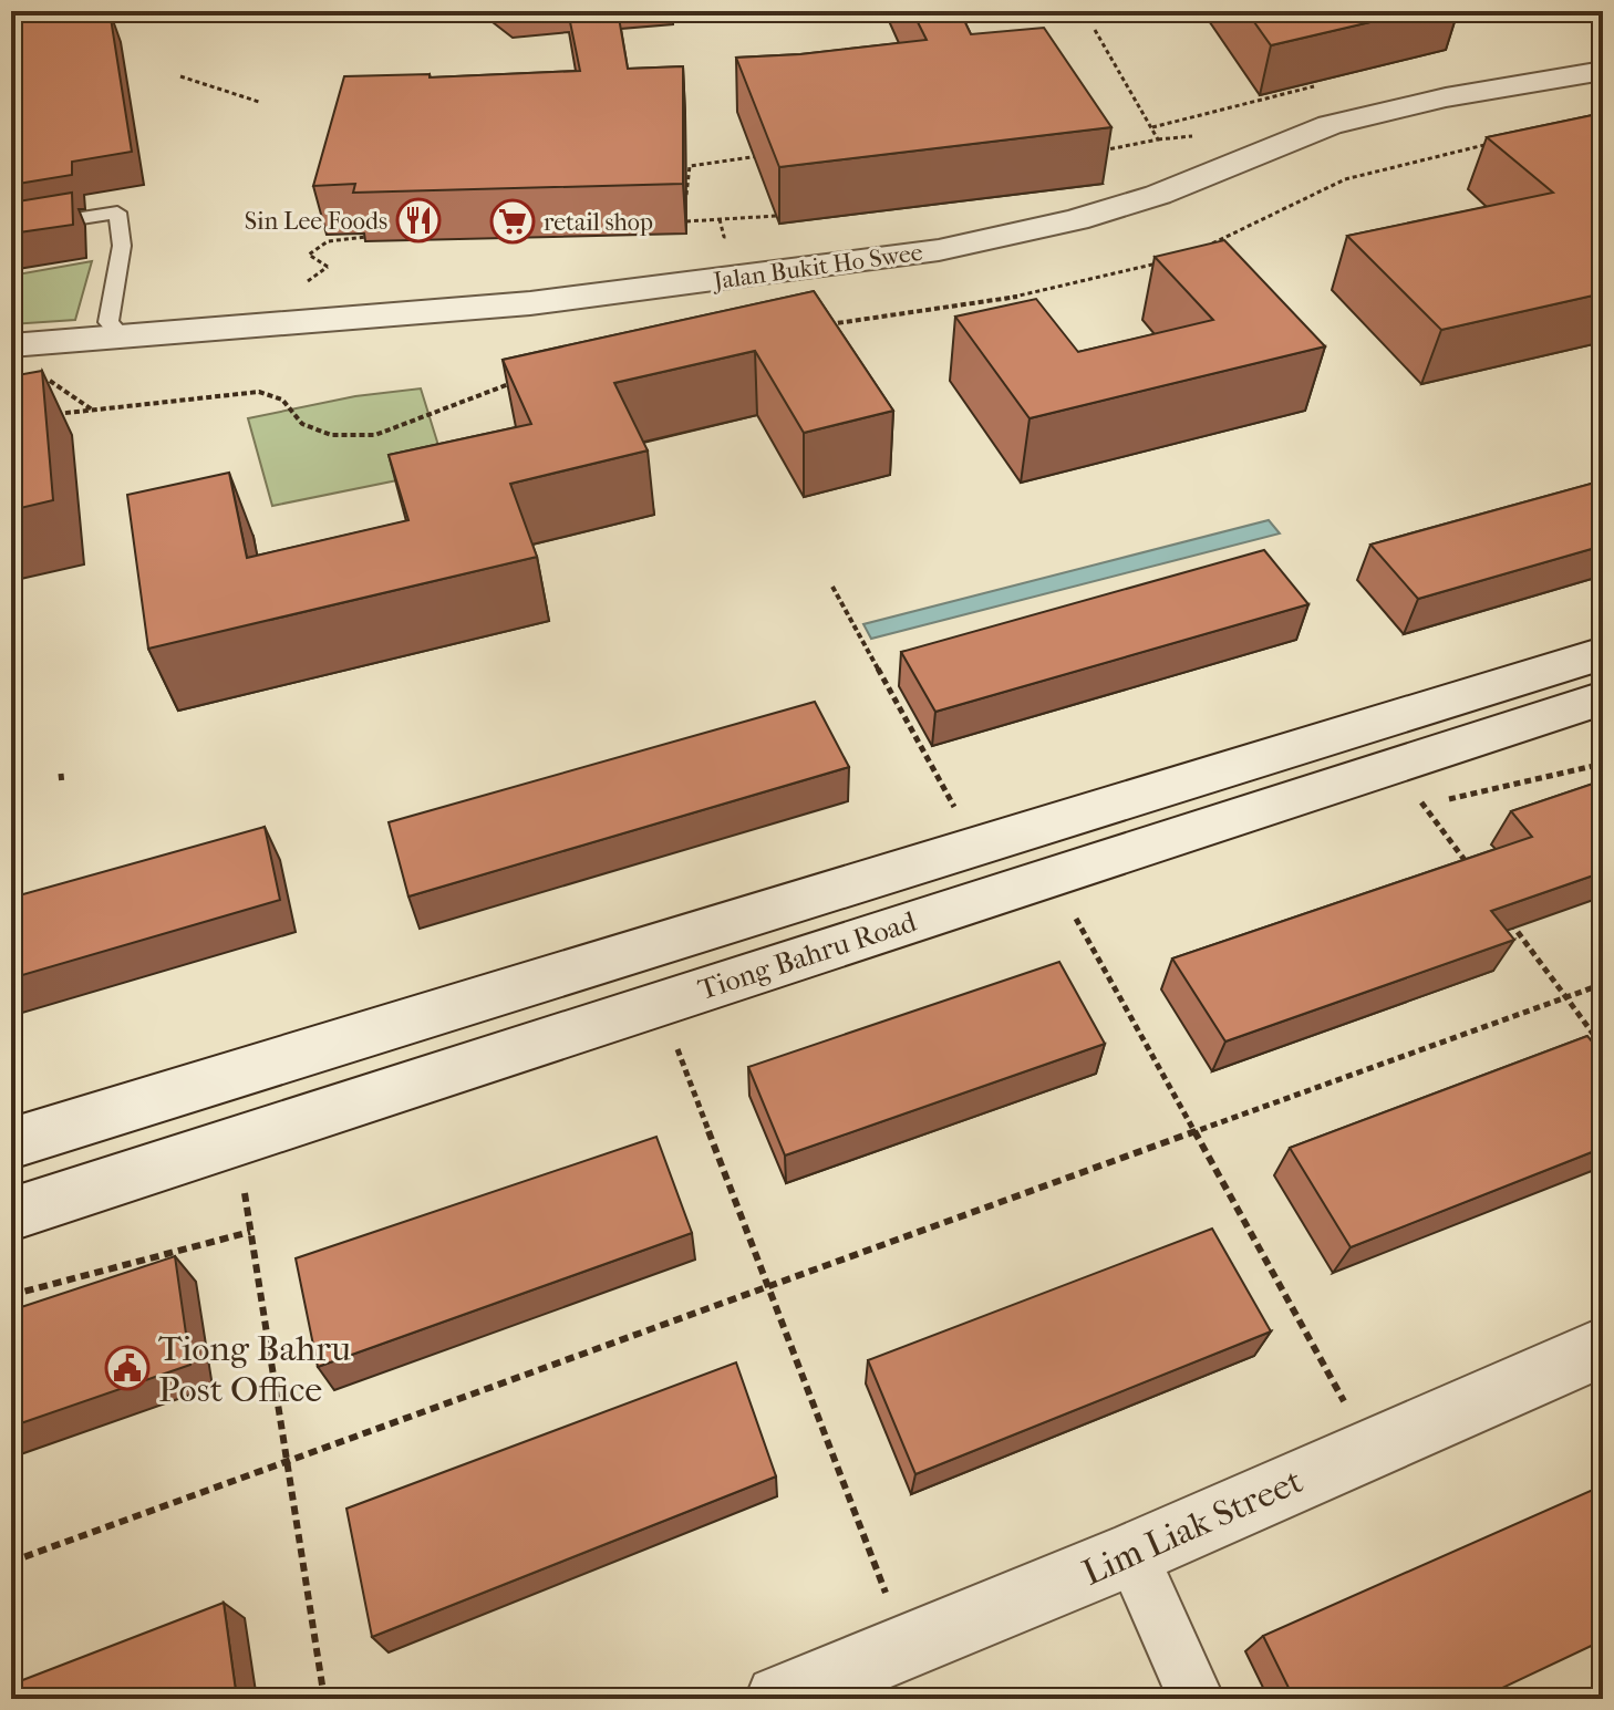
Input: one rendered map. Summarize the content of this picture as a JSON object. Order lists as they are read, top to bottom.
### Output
{
  "streets": {
    "main road": ["Jalan Bukit Ho Swee", "Tiong Bahru Road", "Lim Liak Street"]
  },
  "places": {
    "restaurant": ["Sin Lee Foods"],
    "supermarket": ["retail shop"],
    "public building": ["Tiong Bahru Post Office"]
  }
}
